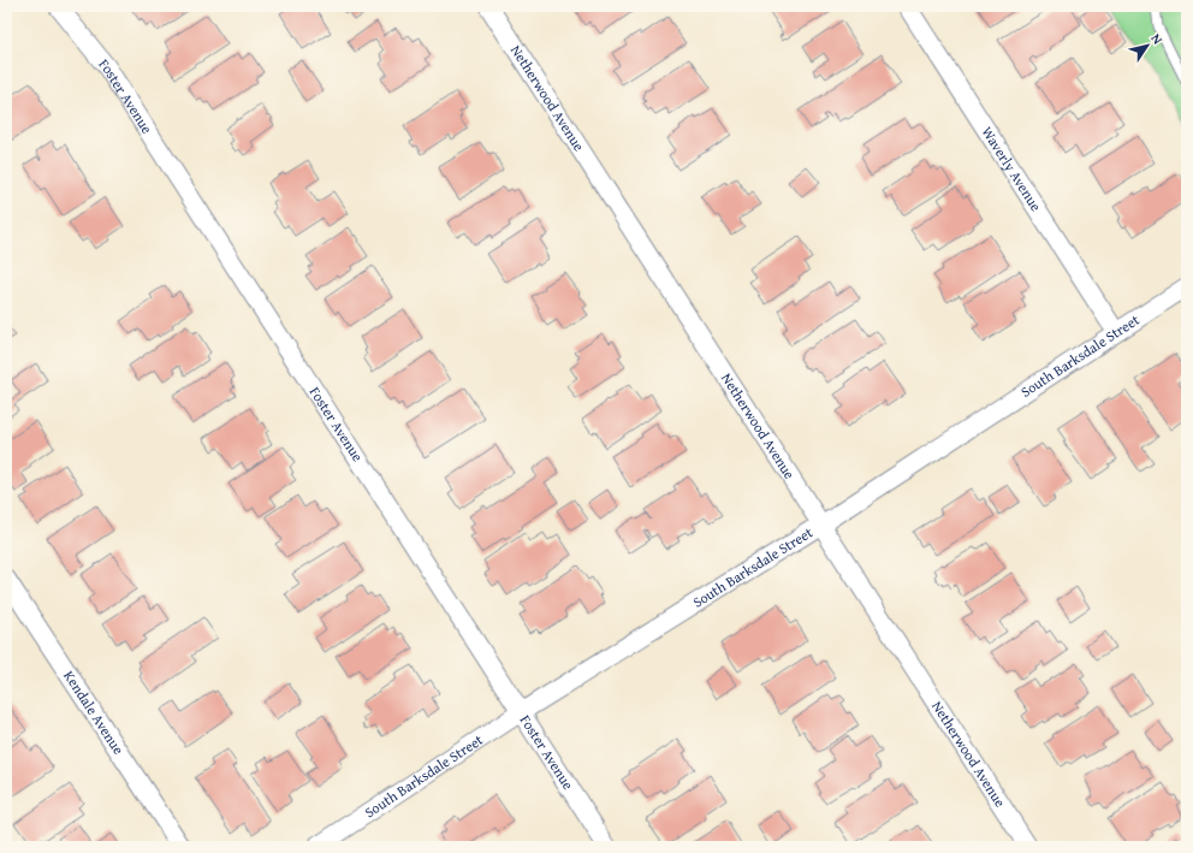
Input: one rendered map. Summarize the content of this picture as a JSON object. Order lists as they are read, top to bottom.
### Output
{
  "streets": {
    "street": [
      "Foster Avenue",
      "Netherwood Avenue",
      "Waverly Avenue",
      "South Barksdale Street",
      "Kendale Avenue"
    ]
  },
  "crossings": [
    ["Foster Avenue", "South Barksdale Street"],
    ["Netherwood Avenue", "South Barksdale Street"],
    ["Waverly Avenue", "South Barksdale Street"]
  ],
  "north": "top right"
}
